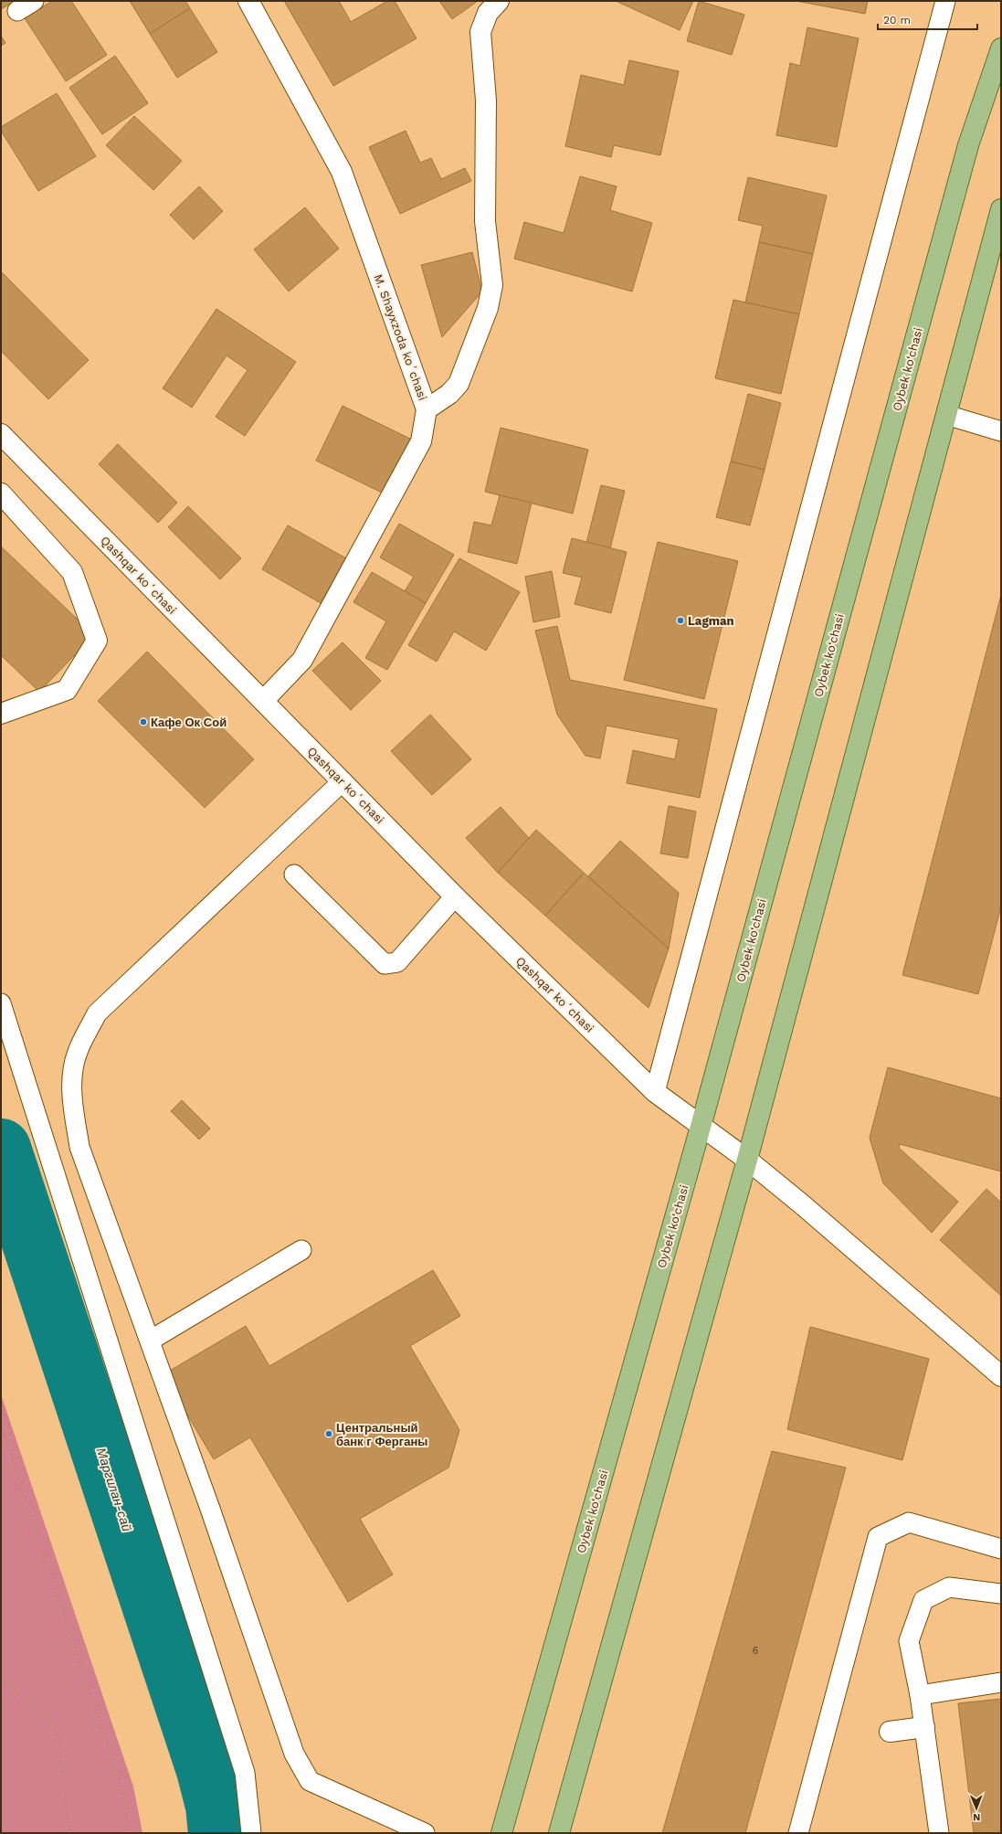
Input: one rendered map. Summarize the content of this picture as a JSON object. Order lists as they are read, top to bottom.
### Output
{
  "streets": {
    "main road": ["Oybek ko‘chasi"],
    "street": ["M. Shayxzoda koʻchasi", "Qashqar koʻchasi"]
  },
  "crossings": [
    ["M. Shayxzoda koʻchasi", "Qashqar koʻchasi"],
    ["Oybek ko‘chasi", "Qashqar koʻchasi"]
  ],
  "water": ["Маргилан-сай"],
  "places": ["Lagman", "Кафе Ок Сой", "Центральный банк г Ферганы"],
  "house_numbers": ["6"],
  "scale_bar": "20 m",
  "north": "bottom"
}
